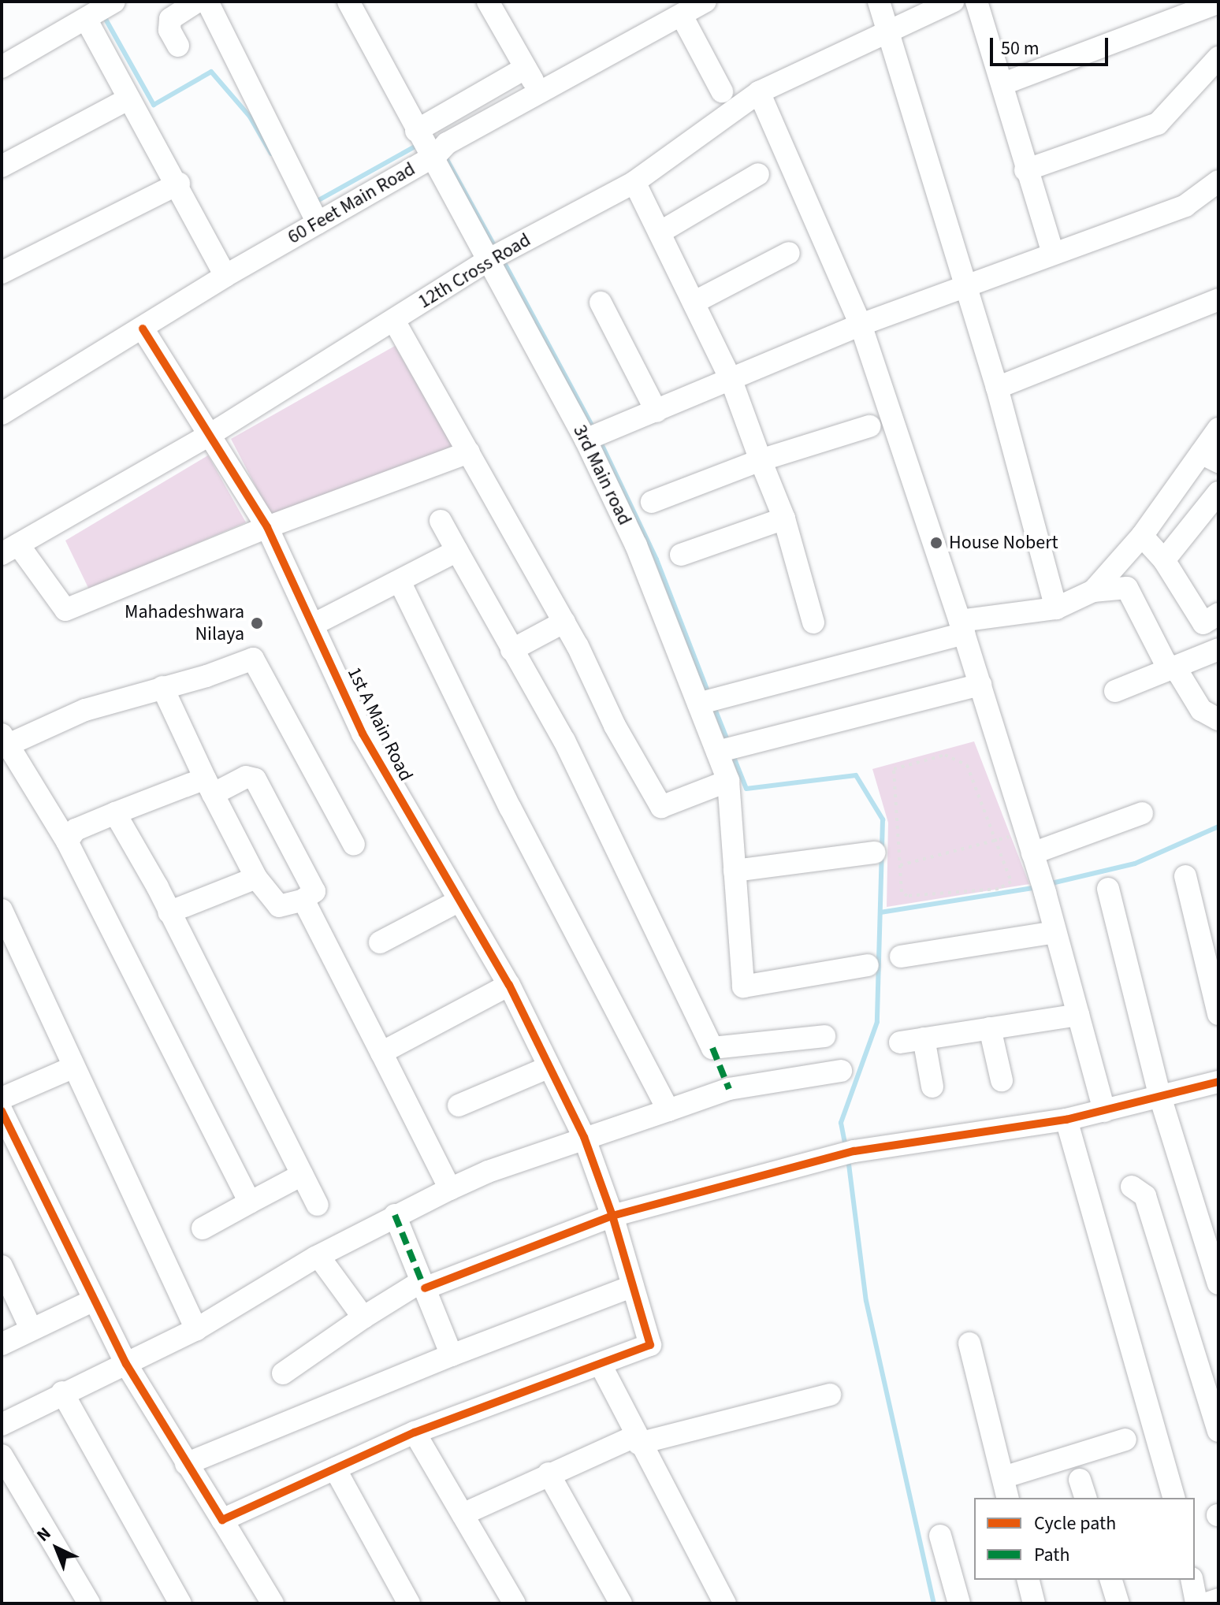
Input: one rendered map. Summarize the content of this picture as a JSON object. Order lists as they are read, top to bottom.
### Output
{
  "streets": {
    "street": [
      "60 Feet Main Road",
      "12th Cross Road",
      "3rd Main road",
      "1st A Main Road"
    ]
  },
  "crossings": [
    ["60 Feet Main Road", "3rd Main road"],
    ["60 Feet Main Road", "1st A Main Road"],
    ["12th Cross Road", "3rd Main road"],
    ["12th Cross Road", "1st A Main Road"]
  ],
  "places": ["House Nobert", "Mahadeshwara Nilaya"],
  "legend": ["Cycle path", "Path"],
  "scale_bar": "50 m",
  "north": "top left"
}
